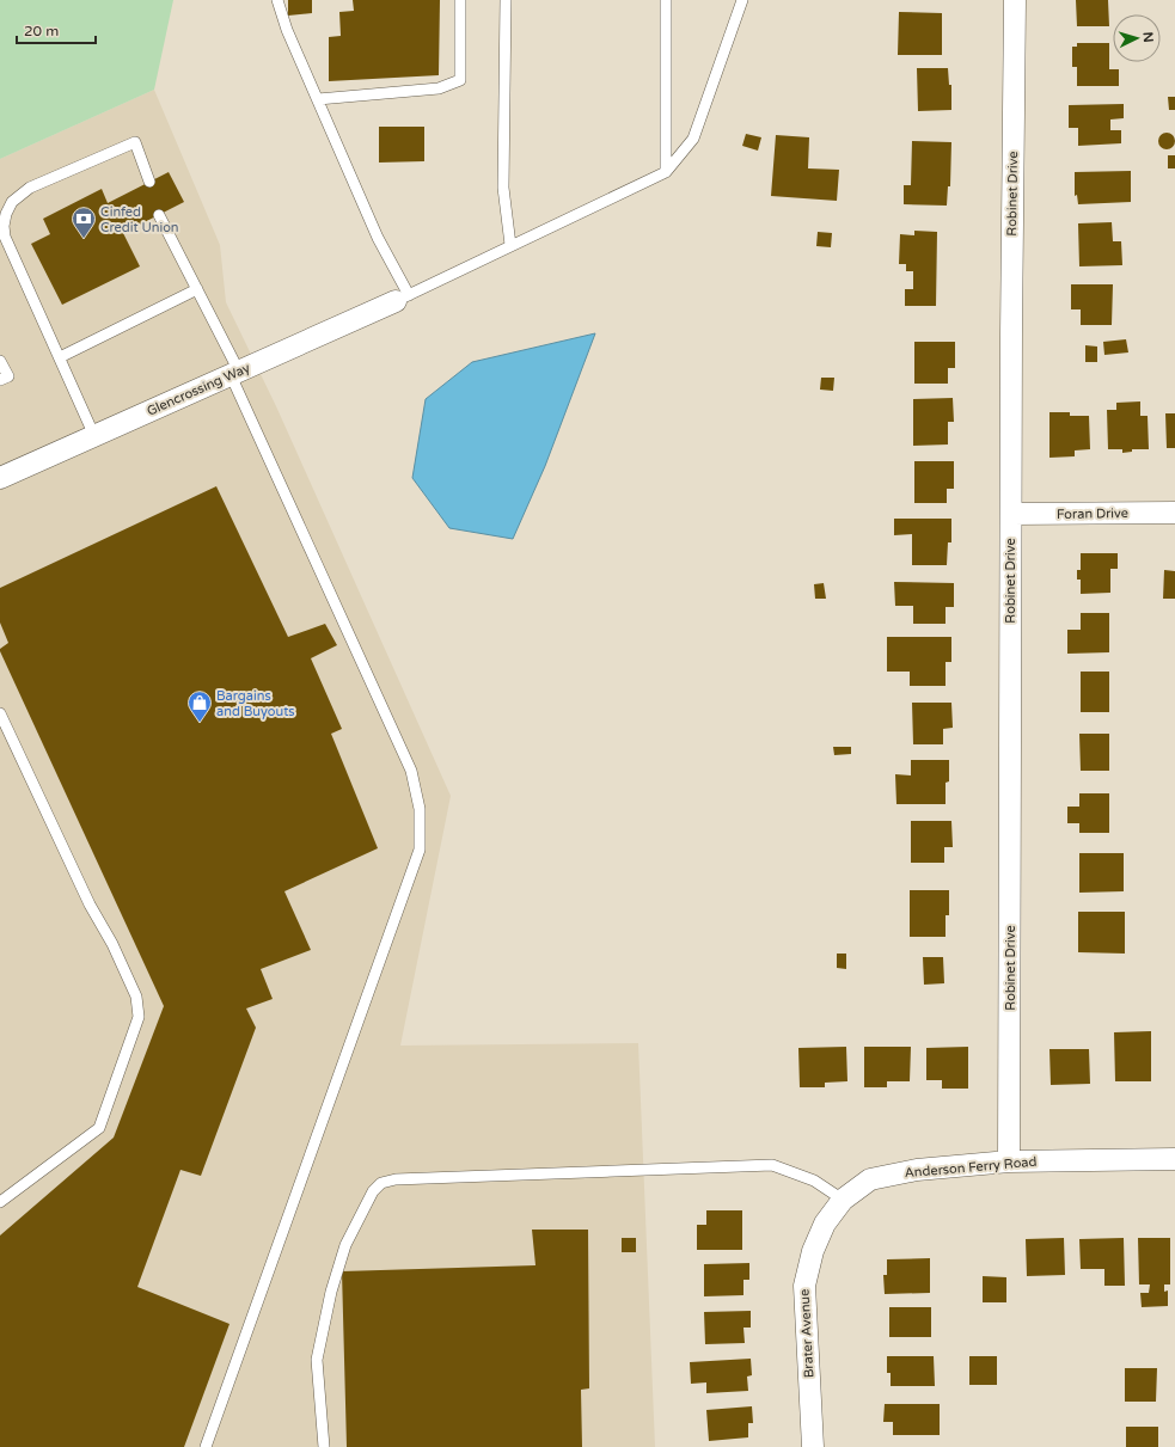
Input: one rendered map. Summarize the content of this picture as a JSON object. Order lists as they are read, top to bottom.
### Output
{
  "streets": {
    "street": [
      "Robinet Drive",
      "Glencrossing Way",
      "Foran Drive",
      "Anderson Ferry Road",
      "Brater Avenue"
    ]
  },
  "crossings": [
    ["Robinet Drive", "Foran Drive"],
    ["Robinet Drive", "Anderson Ferry Road"],
    ["Anderson Ferry Road", "Brater Avenue"]
  ],
  "places": {
    "bank": ["Cinfed Credit Union"],
    "shop": ["Bargains and Buyouts"]
  },
  "scale_bar": "20 m",
  "north": "right"
}
